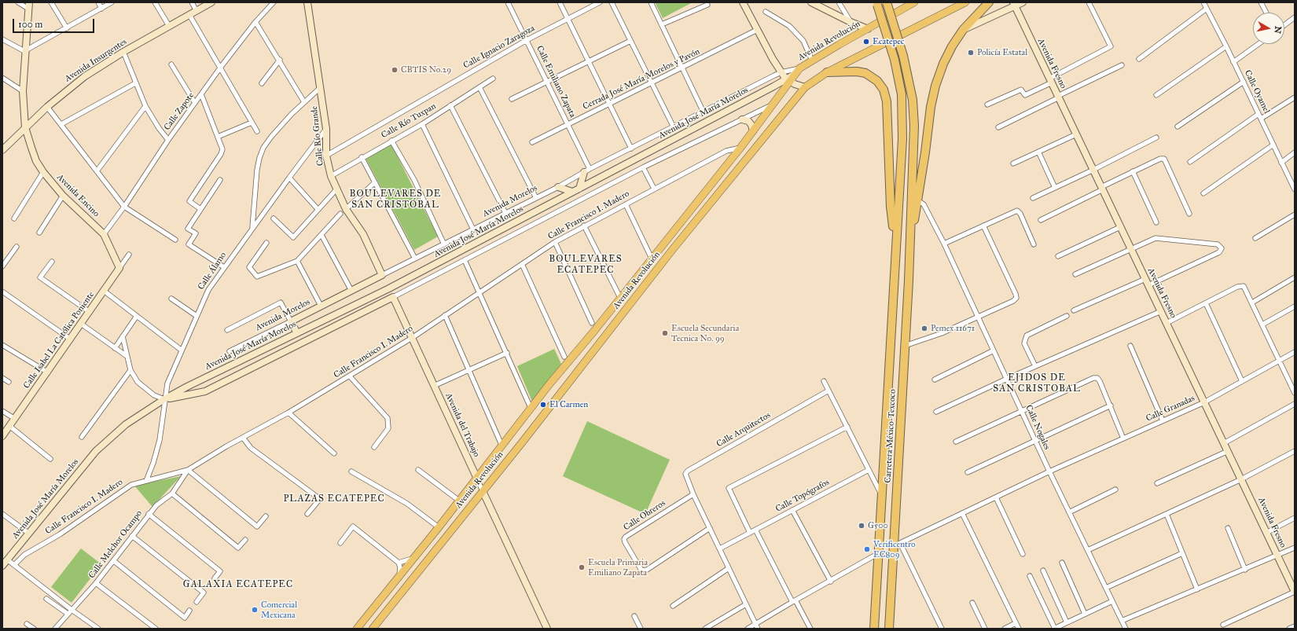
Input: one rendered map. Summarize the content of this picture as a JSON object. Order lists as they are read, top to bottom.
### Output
{
  "streets": {
    "highway": ["Carretera México-Texcoco"],
    "main road": [
      "Avenida Revolución",
      "Avenida Insurgentes",
      "Avenida Fresno",
      "Avenida José María Morelos",
      "Calle Río Grande",
      "Avenida Encino",
      "Avenida Morelos",
      "Calle Isabel La Católica Poniente",
      "Avenida del Trabajo"
    ],
    "street": [
      "Calle Ignacio Zaragoza",
      "Cerrada José María Morelos y Pavón",
      "Calle Emiliano Zapata",
      "Calle Oyamel",
      "Calle Zapote",
      "Calle Río Tuxpan",
      "Calle Francisco I. Madero",
      "Calle Álamo",
      "Calle Granadas",
      "Calle Nogales",
      "Calle Arquitectos",
      "Calle Topógrafos",
      "Calle Obreros",
      "Calle Melchor Ocampo"
    ]
  },
  "crossings": [
    ["Avenida Revolución", "Avenida José María Morelos"],
    ["Avenida Revolución", "Avenida Morelos"],
    ["Avenida Revolución", "Calle Francisco I. Madero"],
    ["Avenida Revolución", "Avenida del Trabajo"],
    ["Calle Ignacio Zaragoza", "Calle Emiliano Zapata"],
    ["Calle Ignacio Zaragoza", "Calle Río Grande"],
    ["Avenida Insurgentes", "Avenida Encino"],
    ["Avenida Fresno", "Calle Granadas"],
    ["Cerrada José María Morelos y Pavón", "Calle Emiliano Zapata"],
    ["Calle Emiliano Zapata", "Avenida Morelos"],
    ["Calle Zapote", "Avenida Encino"],
    ["Avenida José María Morelos", "Calle Álamo"],
    ["Avenida José María Morelos", "Avenida del Trabajo"],
    ["Calle Río Tuxpan", "Calle Río Grande"],
    ["Calle Río Grande", "Avenida Morelos"],
    ["Calle Río Grande", "Calle Álamo"],
    ["Avenida Encino", "Calle Isabel La Católica Poniente"],
    ["Calle Francisco I. Madero", "Calle Álamo"],
    ["Calle Francisco I. Madero", "Avenida del Trabajo"],
    ["Calle Francisco I. Madero", "Calle Melchor Ocampo"],
    ["Calle Granadas", "Calle Nogales"],
    ["Calle Granadas", "Carretera México-Texcoco"],
    ["Calle Arquitectos", "Calle Topógrafos"],
    ["Calle Arquitectos", "Calle Obreros"]
  ],
  "districts": [
    "BOULEVARES DE SAN CRISTÓBAL",
    "BOULEVARES ECATEPEC",
    "EJIDOS DE SAN CRISTOBAL",
    "PLAZAS ECATEPEC",
    "GALAXIA ECATEPEC"
  ],
  "places": [
    "Ecatepec",
    "Policía Estatal",
    "CBTIS No.29",
    "Pemex 11671",
    "Escuela Secundaria Tecnica No. 99",
    "El Carmen",
    "G500",
    "Verificentro EC809",
    "Escuela Primaria Emiliano Zapata",
    "Comercial Mexicana"
  ],
  "scale_bar": "100 m",
  "north": "right"
}
